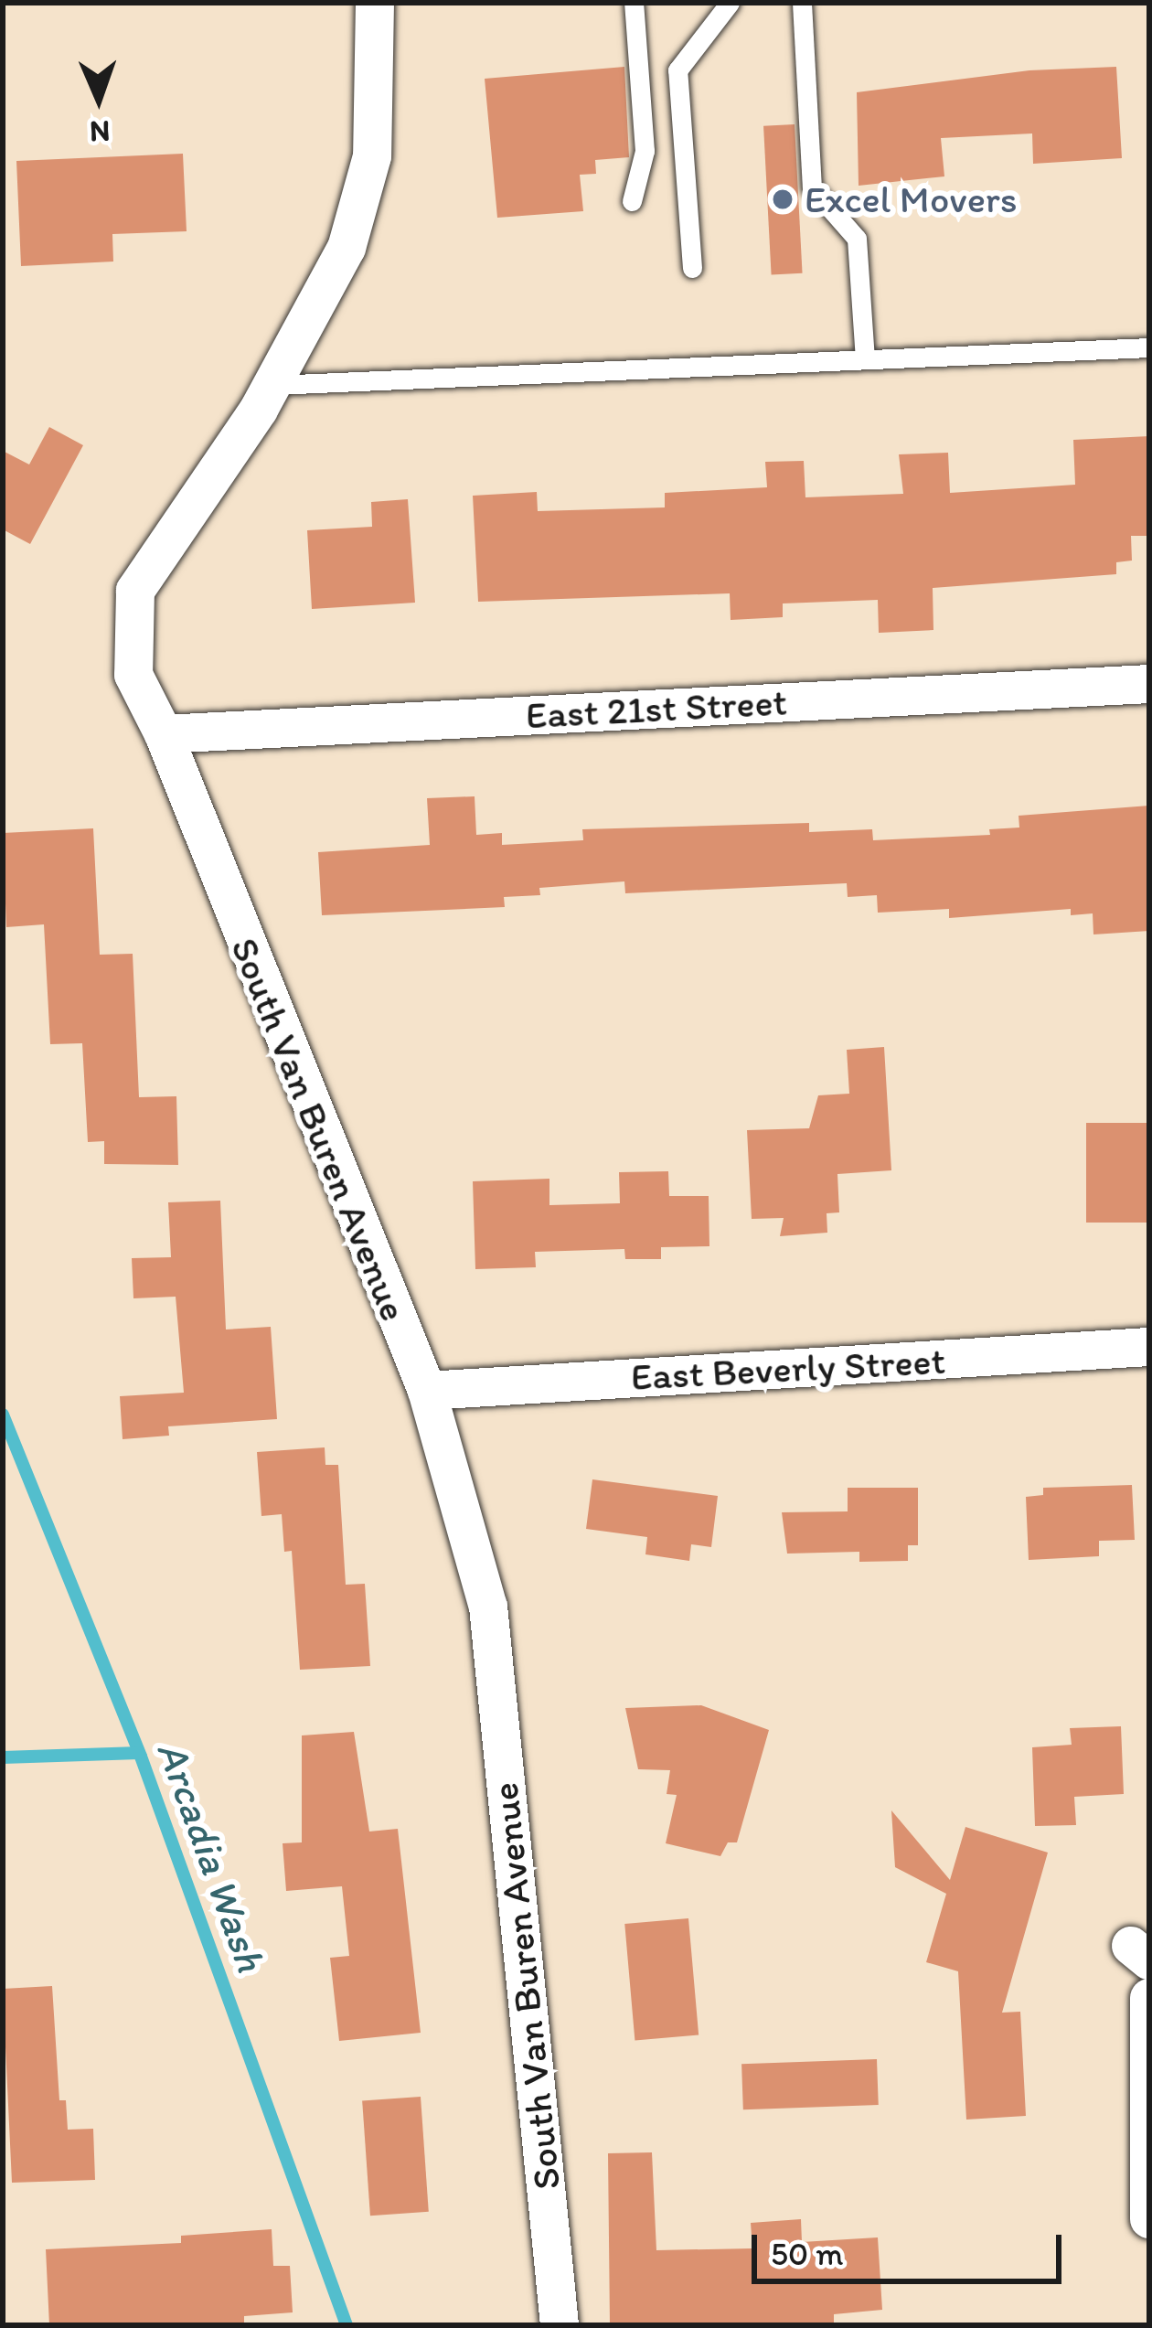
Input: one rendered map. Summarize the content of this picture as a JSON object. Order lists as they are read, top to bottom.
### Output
{
  "streets": {
    "street": ["East 21st Street", "South Van Buren Avenue", "East Beverly Street"]
  },
  "crossings": [
    ["East 21st Street", "South Van Buren Avenue"],
    ["South Van Buren Avenue", "East Beverly Street"]
  ],
  "water": ["Arcadia Wash"],
  "places": ["Excel Movers"],
  "scale_bar": "50 m",
  "north": "bottom"
}
